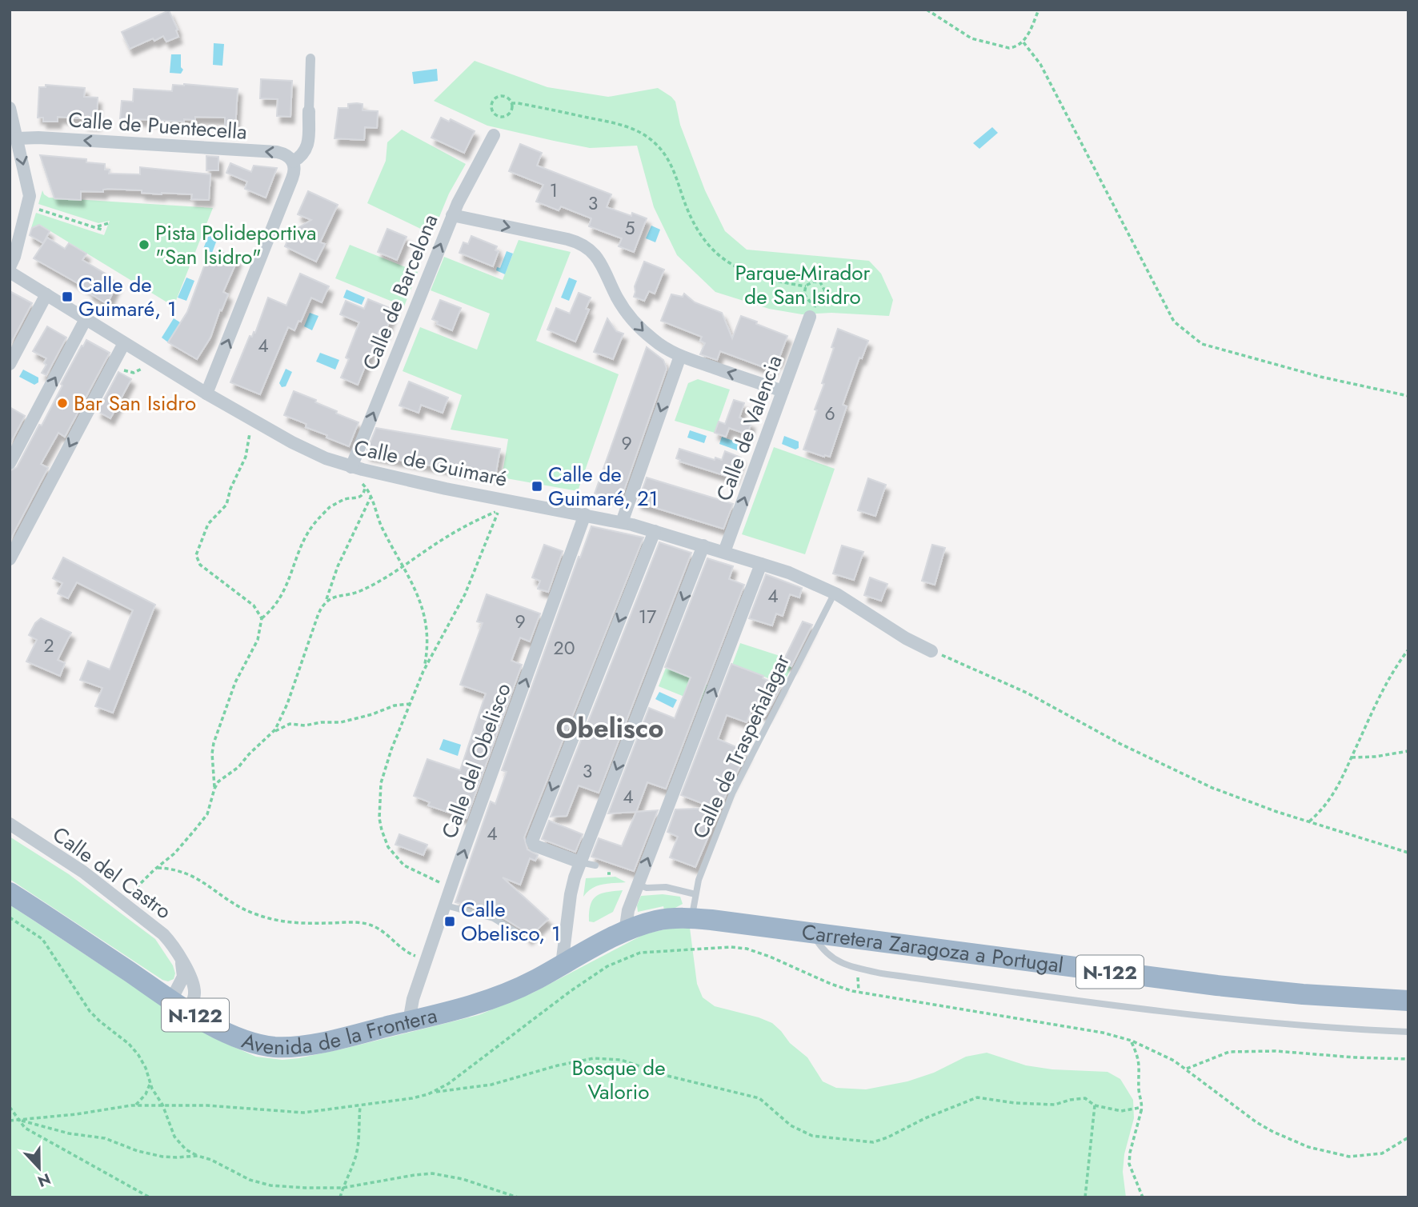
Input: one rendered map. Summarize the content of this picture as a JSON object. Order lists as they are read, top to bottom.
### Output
{
  "streets": {
    "highway": ["Carretera Zaragoza a Portugal", "N-122", "Avenida de la Frontera"],
    "street": [
      "Calle de Puentecella",
      "Calle de Barcelona",
      "Calle de Valencia",
      "Calle de Guimaré",
      "Calle del Obelisco",
      "Calle del Castro"
    ],
    "lane": ["Calle de Traspeñalagar"]
  },
  "crossings": [
    ["Calle de Barcelona", "Calle de Guimaré"],
    ["Calle de Valencia", "Calle de Guimaré"],
    ["Calle de Guimaré", "Calle de Traspeñalagar"],
    ["Calle de Guimaré", "Calle del Obelisco"],
    ["Calle de Traspeñalagar", "Carretera Zaragoza a Portugal"],
    ["Calle de Traspeñalagar", "Avenida de la Frontera"],
    ["Calle del Obelisco", "Avenida de la Frontera"],
    ["Calle del Castro", "Avenida de la Frontera"],
    ["Carretera Zaragoza a Portugal", "Avenida de la Frontera"]
  ],
  "one_way": ["Calle de Puentecella", "Calle de Barcelona", "Calle del Obelisco"],
  "districts": ["Obelisco"],
  "parks": ["Parque-Mirador de San Isidro", "Bosque de Valorio"],
  "places": {
    "other": ["Pista Polideportiva \"San Isidro\"", "Bar San Isidro"],
    "transit": ["Calle de Guimaré, 1", "Calle de Guimaré, 21", "Calle Obelisco, 1"]
  },
  "house_numbers": [
    "1",
    "3",
    "5",
    "4",
    "6",
    "9",
    "4",
    "17",
    "9",
    "2",
    "20",
    "3",
    "4",
    "4"
  ],
  "north": "bottom"
}
